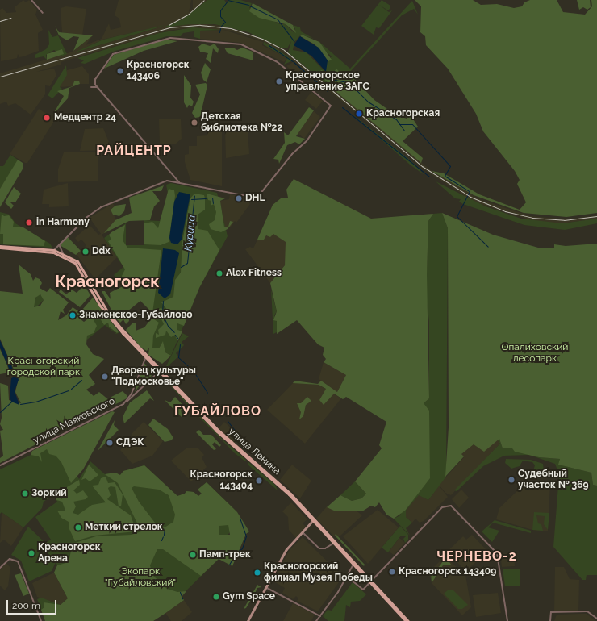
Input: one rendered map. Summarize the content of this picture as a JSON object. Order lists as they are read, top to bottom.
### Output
{
  "streets": {
    "main road": ["улица Ленина"],
    "street": ["улица Маяковского"]
  },
  "crossings": [
    ["улица Маяковского", "улица Ленина"]
  ],
  "districts": [
    "РАЙЦЕНТР",
    "Красногорск",
    "ГУБАЙЛОВО",
    "ЧЕРНЕВО-2"
  ],
  "water": ["Курица"],
  "parks": ["Опалиховский лесопарк", "Красногорский городской парк", "Экопарк \"Губайловский\""],
  "places": [
    "Красногорск 143406",
    "Красногорское управление ЗАГС",
    "Красногорская",
    "Медцентр 24",
    "Детская библиотека №22",
    "DHL",
    "in Harmony",
    "Ddx",
    "Alex Fitness",
    "Знаменское-Губайлово",
    "Дворец культуры \"Подмосковье\"",
    "СДЭК",
    "Судебный участок № 369",
    "Красногорск 143404",
    "Зоркий",
    "Меткий стрелок",
    "Красногорск Арена",
    "Памп-трек",
    "Красногорск 143409",
    "Красногорский филиал Музея Победы",
    "Gym Space"
  ],
  "scale_bar": "200 m"
}
